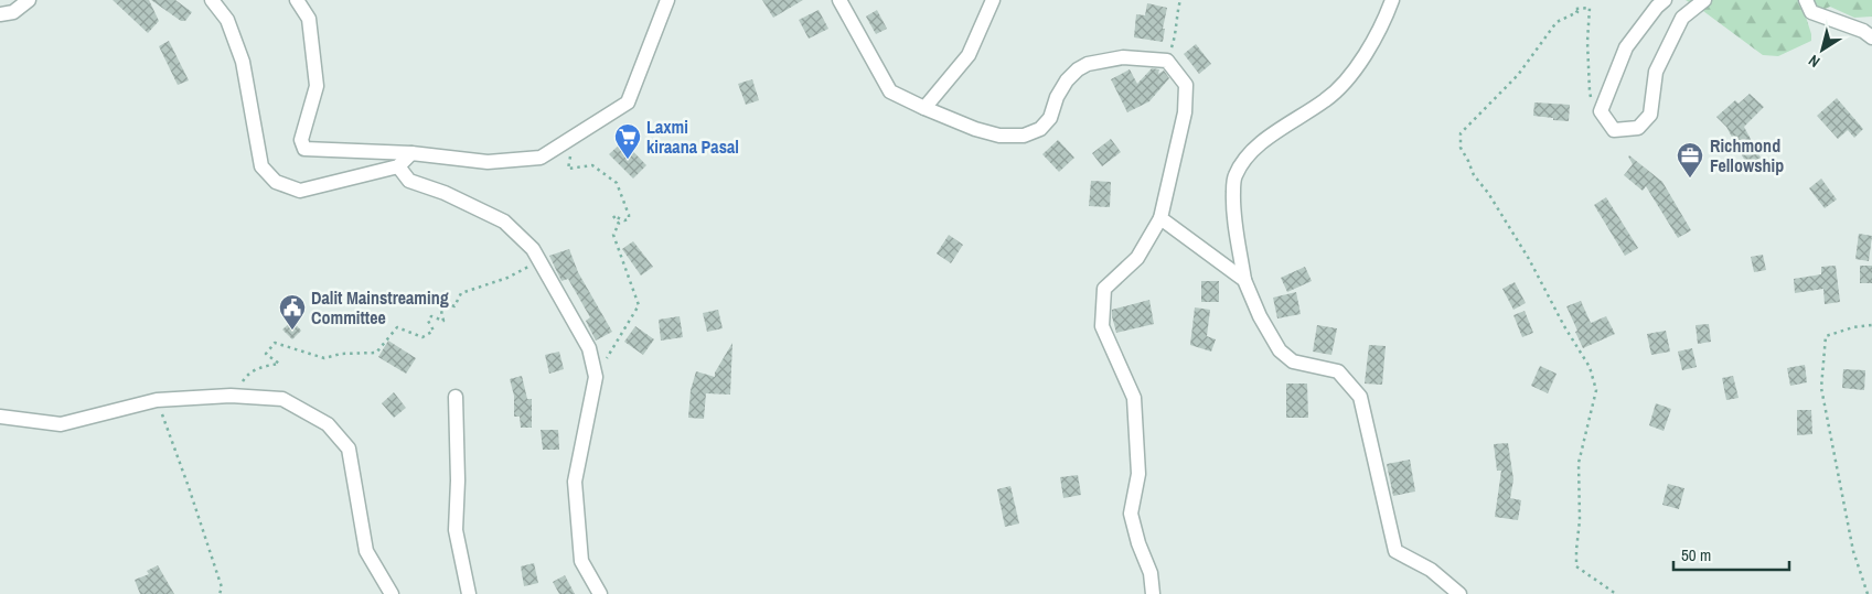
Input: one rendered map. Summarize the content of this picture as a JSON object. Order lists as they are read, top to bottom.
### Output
{
  "places": {
    "supermarket": ["Laxmi kiraana Pasal"],
    "office": ["Richmond Fellowship"],
    "public building": ["Dalit Mainstreaming Committee"]
  },
  "scale_bar": "50 m",
  "north": "bottom left"
}
